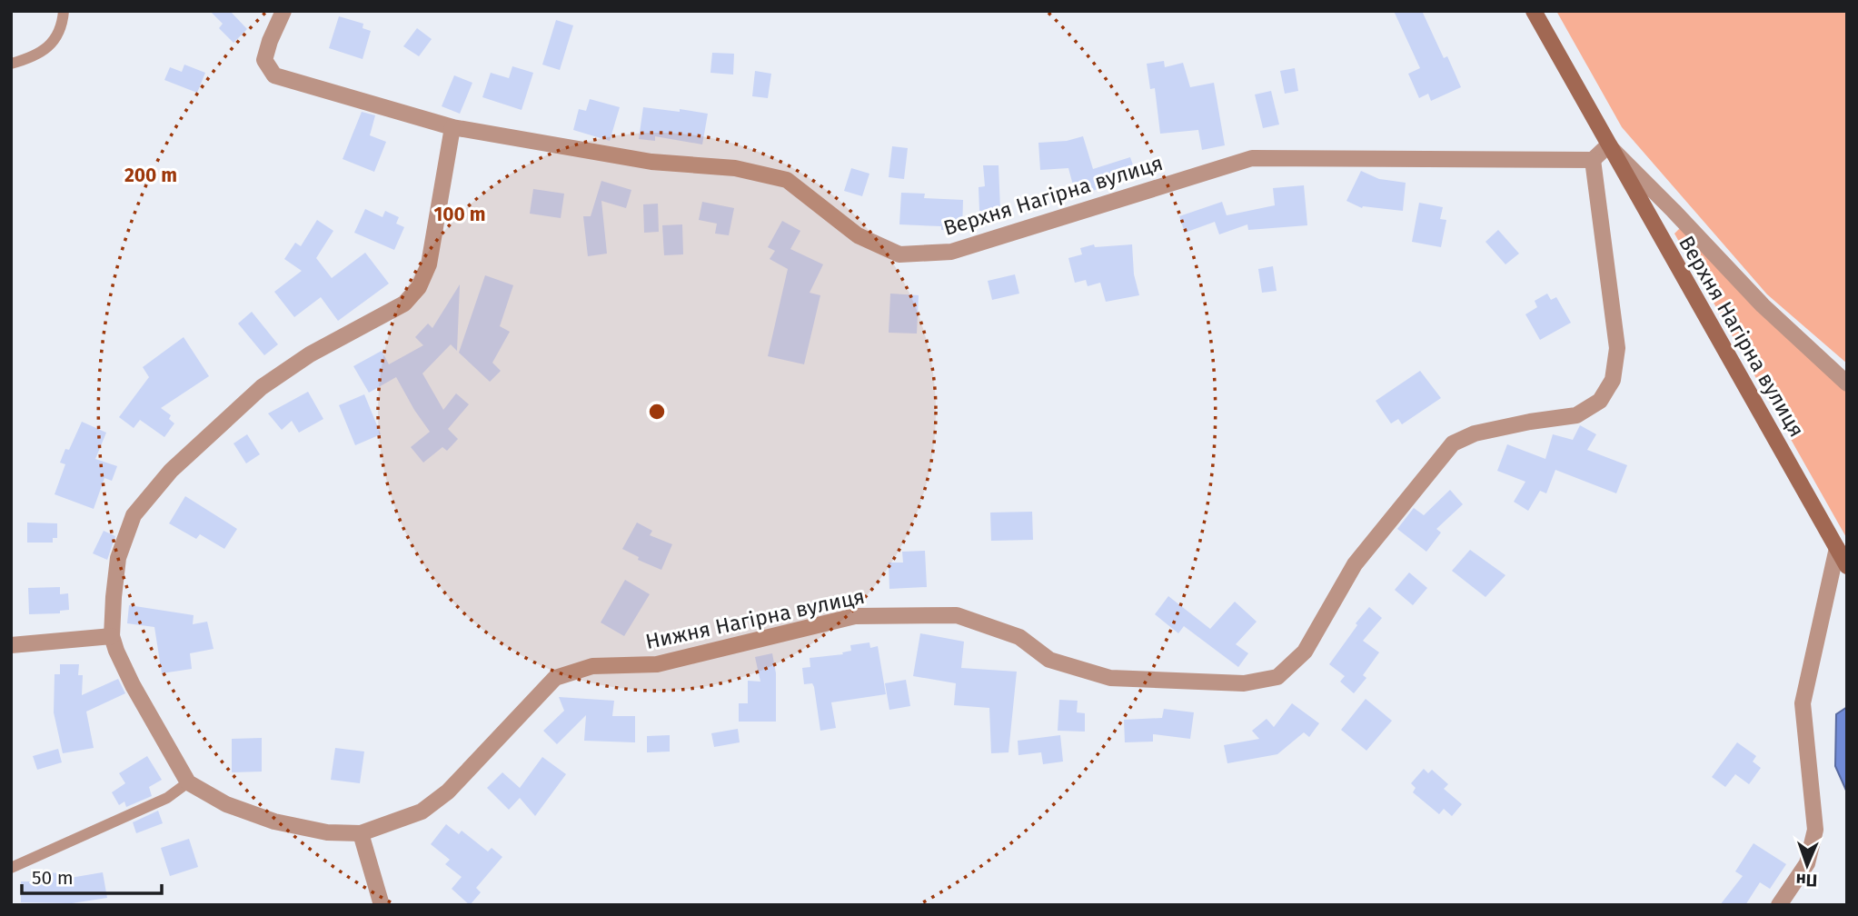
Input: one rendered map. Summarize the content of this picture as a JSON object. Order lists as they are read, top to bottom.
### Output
{
  "streets": {
    "main road": ["Верхня Нагірна вулиця"],
    "street": ["Нижня Нагірна вулиця"]
  },
  "crossings": [
    ["Верхня Нагірна вулиця", "Нижня Нагірна вулиця"]
  ],
  "scale_bar": "50 m",
  "north": "bottom",
  "rings": ["200 m", "100 m"]
}
